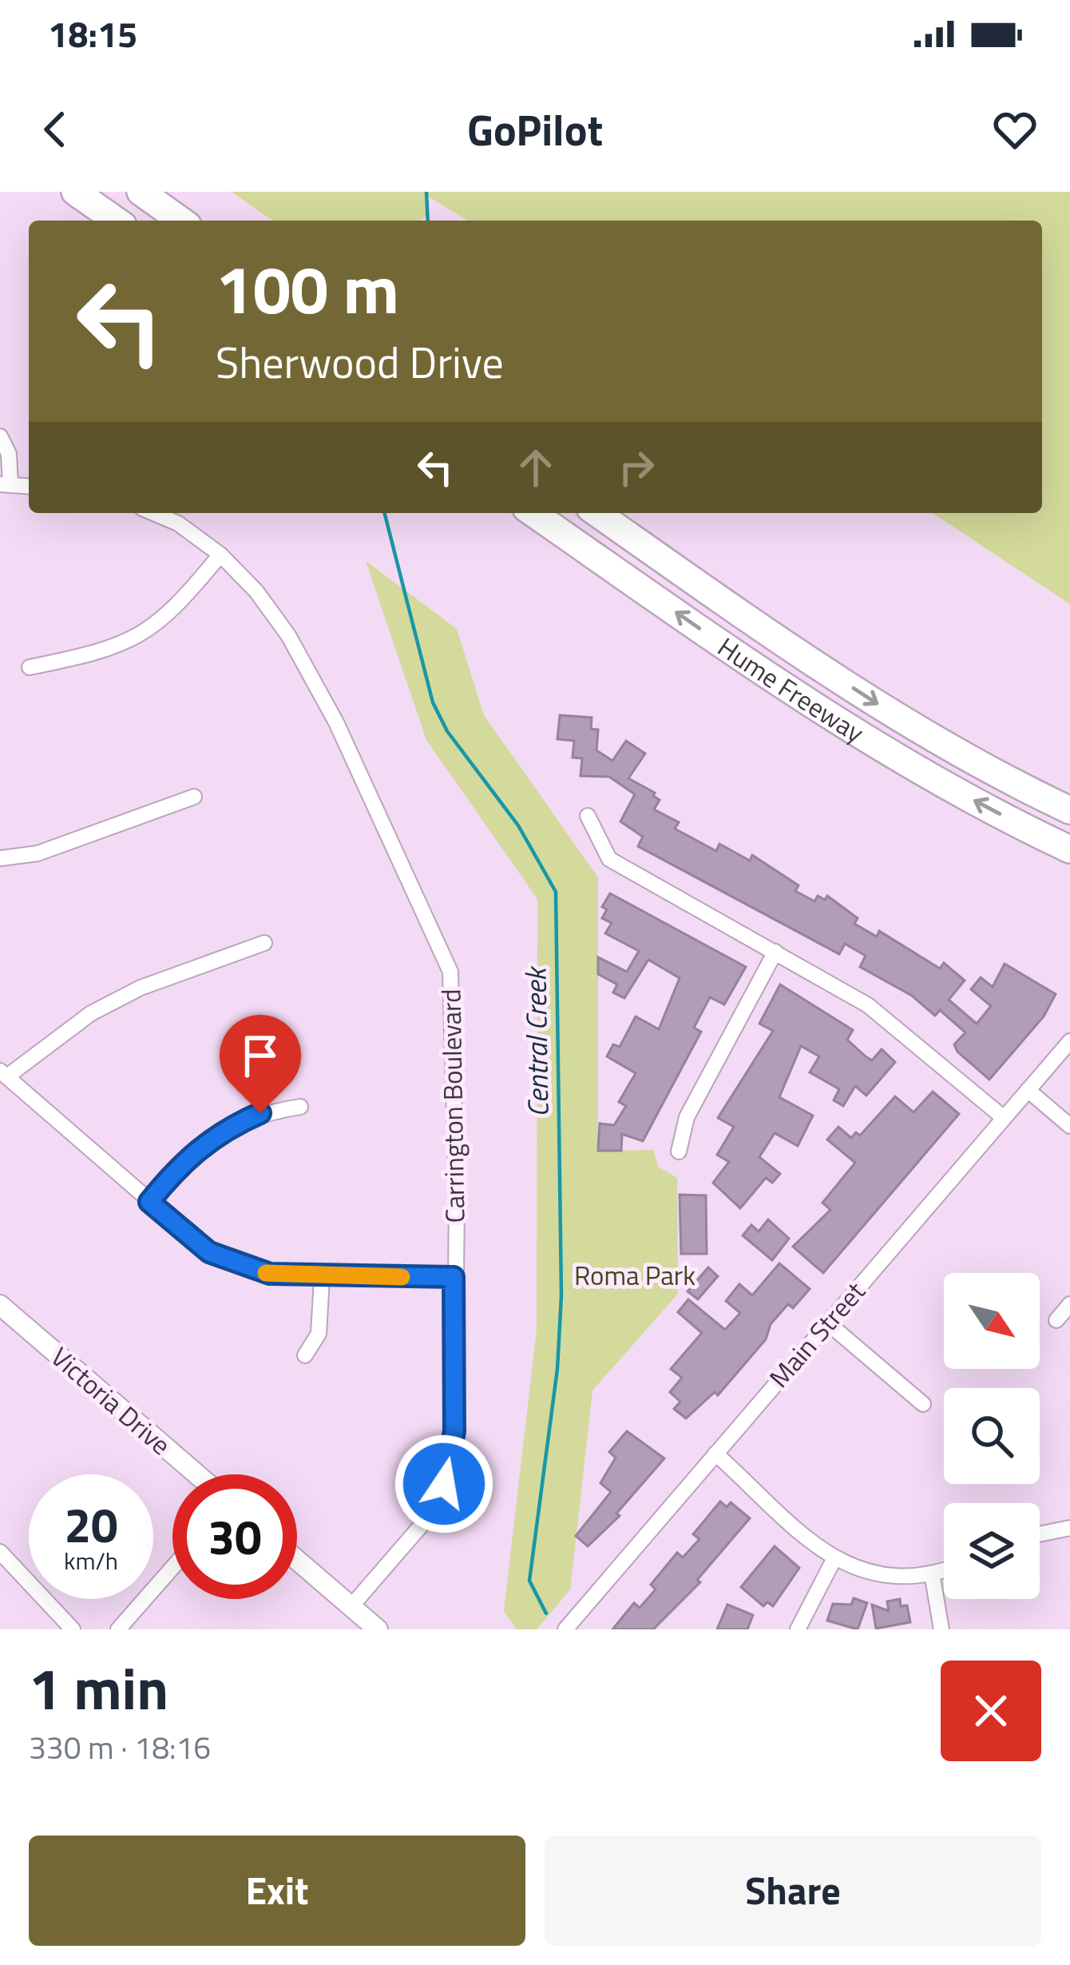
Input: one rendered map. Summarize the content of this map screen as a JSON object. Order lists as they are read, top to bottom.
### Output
{
  "streets": {
    "highway": ["Hume Freeway"],
    "street": ["Carrington Boulevard", "Main Street", "Victoria Drive"]
  },
  "water": ["Central Creek"],
  "parks": ["Roma Park"],
  "north": "bottom right",
  "page": {
    "status": "18:15",
    "header": "GoPilot",
    "turn": ["100 m", "Sherwood Drive"],
    "speed": "20 km/h",
    "limit": "30",
    "heading": ["1 min", "330 m · 18:16"],
    "buttons": ["Exit", "Share"]
  }
}
